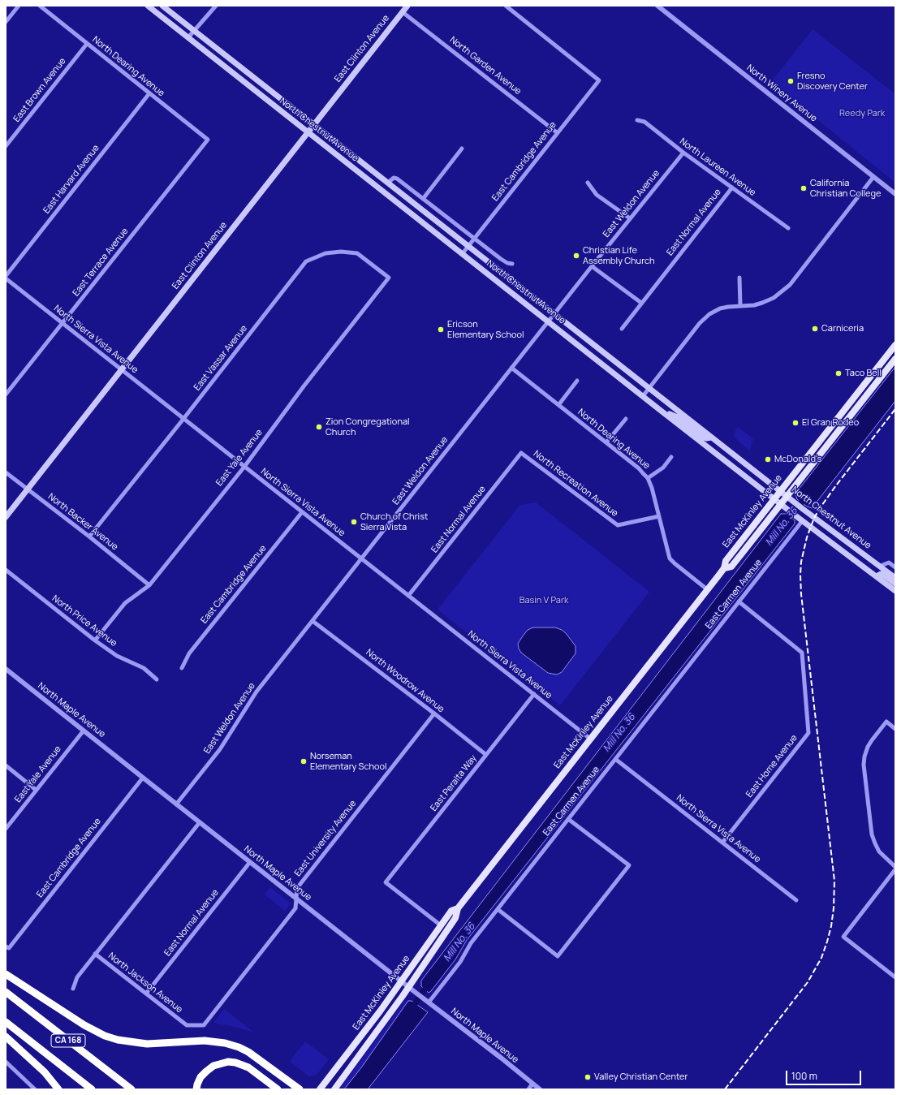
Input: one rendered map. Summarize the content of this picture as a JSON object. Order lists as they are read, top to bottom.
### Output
{
  "streets": {
    "highway": ["CA 168"],
    "main road": ["East Clinton Avenue", "North Chestnut Avenue", "East McKinley Avenue"],
    "street": [
      "North Garden Avenue",
      "North Dearing Avenue",
      "East Brown Avenue",
      "North Winery Avenue",
      "East Cambridge Avenue",
      "North Laureen Avenue",
      "East Harvard Avenue",
      "East Weldon Avenue",
      "East Normal Avenue",
      "East Terrace Avenue",
      "North Sierra Vista Avenue",
      "East Vassar Avenue",
      "East Yale Avenue",
      "North Recreation Avenue",
      "North Backer Avenue",
      "East Carmen Avenue",
      "North Price Avenue",
      "North Woodrow Avenue",
      "North Maple Avenue",
      "East Home Avenue",
      "East Peralta Way",
      "East University Avenue",
      "North Jackson Avenue"
    ]
  },
  "crossings": [
    ["East Clinton Avenue", "North Garden Avenue"],
    ["East Clinton Avenue", "North Chestnut Avenue"],
    ["East Clinton Avenue", "North Sierra Vista Avenue"],
    ["East Clinton Avenue", "North Backer Avenue"],
    ["North Garden Avenue", "East Cambridge Avenue"],
    ["North Dearing Avenue", "East Brown Avenue"],
    ["North Dearing Avenue", "East Harvard Avenue"],
    ["North Dearing Avenue", "East Weldon Avenue"],
    ["North Dearing Avenue", "East Terrace Avenue"],
    ["North Dearing Avenue", "North Recreation Avenue"],
    ["North Dearing Avenue", "East McKinley Avenue"],
    ["North Chestnut Avenue", "East Cambridge Avenue"],
    ["North Chestnut Avenue", "East Weldon Avenue"],
    ["North Chestnut Avenue", "East McKinley Avenue"],
    ["North Chestnut Avenue", "East Carmen Avenue"],
    ["East Cambridge Avenue", "North Sierra Vista Avenue"],
    ["East Cambridge Avenue", "North Maple Avenue"],
    ["North Laureen Avenue", "East Weldon Avenue"],
    ["North Laureen Avenue", "East Normal Avenue"],
    ["East Weldon Avenue", "North Sierra Vista Avenue"],
    ["East Weldon Avenue", "North Woodrow Avenue"],
    ["East Weldon Avenue", "North Maple Avenue"],
    ["East Normal Avenue", "North Sierra Vista Avenue"],
    ["East Normal Avenue", "North Recreation Avenue"],
    ["East Normal Avenue", "North Maple Avenue"],
    ["East Normal Avenue", "North Jackson Avenue"],
    ["East Terrace Avenue", "North Sierra Vista Avenue"],
    ["North Sierra Vista Avenue", "East Vassar Avenue"],
    ["North Sierra Vista Avenue", "East Yale Avenue"],
    ["North Sierra Vista Avenue", "East McKinley Avenue"],
    ["North Sierra Vista Avenue", "East Carmen Avenue"],
    ["North Sierra Vista Avenue", "East Home Avenue"],
    ["North Sierra Vista Avenue", "East Peralta Way"],
    ["East Vassar Avenue", "East Yale Avenue"],
    ["East Vassar Avenue", "North Backer Avenue"],
    ["East Yale Avenue", "North Backer Avenue"],
    ["East Yale Avenue", "North Price Avenue"],
    ["East Yale Avenue", "North Maple Avenue"],
    ["East McKinley Avenue", "North Maple Avenue"],
    ["East McKinley Avenue", "East Peralta Way"],
    ["East Carmen Avenue", "North Maple Avenue"],
    ["East Carmen Avenue", "East Home Avenue"],
    ["North Woodrow Avenue", "East Peralta Way"],
    ["North Woodrow Avenue", "East University Avenue"],
    ["North Maple Avenue", "East University Avenue"],
    ["East University Avenue", "North Jackson Avenue"]
  ],
  "water": ["Mill No. 36"],
  "parks": ["Reedy Park", "Basin V Park"],
  "places": [
    "Fresno Discovery Center",
    "California Christian College",
    "Christian Life Assembly Church",
    "Carniceria",
    "Ericson Elementary School",
    "Taco Bell",
    "El Gran Rodeo",
    "Zion Congregational Church",
    "McDonald's",
    "Church of Christ Sierra Vista",
    "Norseman Elementary School",
    "Valley Christian Center"
  ],
  "scale_bar": "100 m"
}
